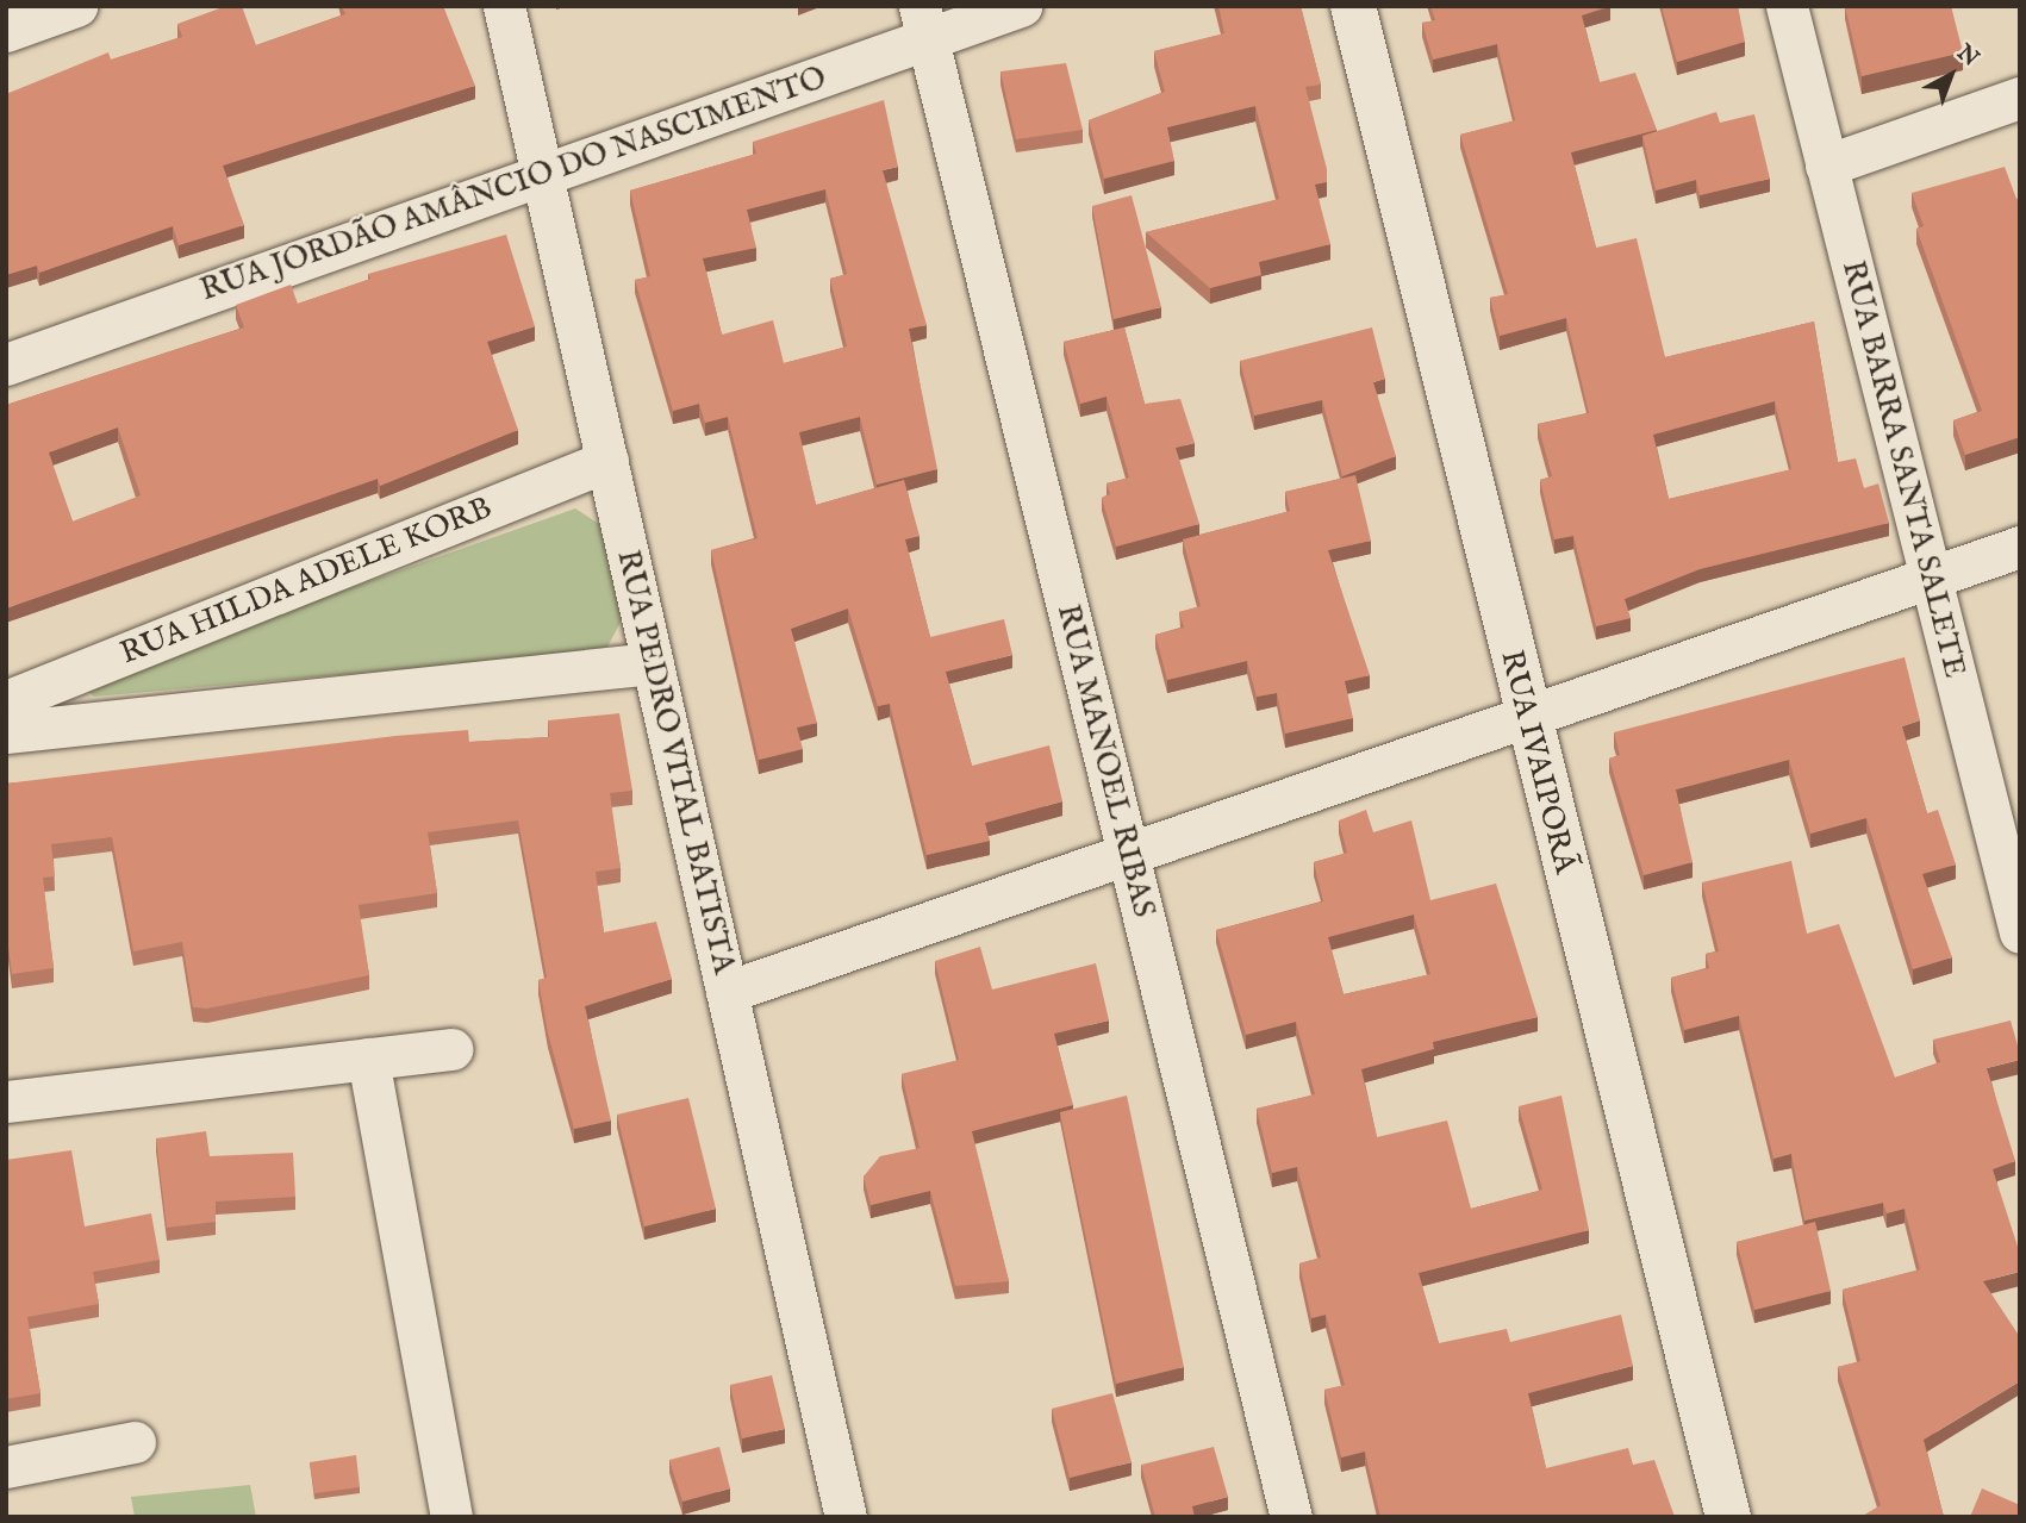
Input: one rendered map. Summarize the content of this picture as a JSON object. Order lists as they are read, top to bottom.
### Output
{
  "streets": {
    "street": [
      "RUA JORDÃO AMÂNCIO DO NASCIMENTO",
      "RUA BARRA SANTA SALETE",
      "RUA HILDA ADELE KORB",
      "RUA MANOEL RIBAS",
      "RUA PEDRO VITAL BATISTA",
      "RUA IVAIPORÃ"
    ]
  },
  "crossings": [
    ["RUA JORDÃO AMÂNCIO DO NASCIMENTO", "RUA MANOEL RIBAS"],
    ["RUA JORDÃO AMÂNCIO DO NASCIMENTO", "RUA PEDRO VITAL BATISTA"],
    ["RUA HILDA ADELE KORB", "RUA PEDRO VITAL BATISTA"]
  ],
  "north": "top right"
}
